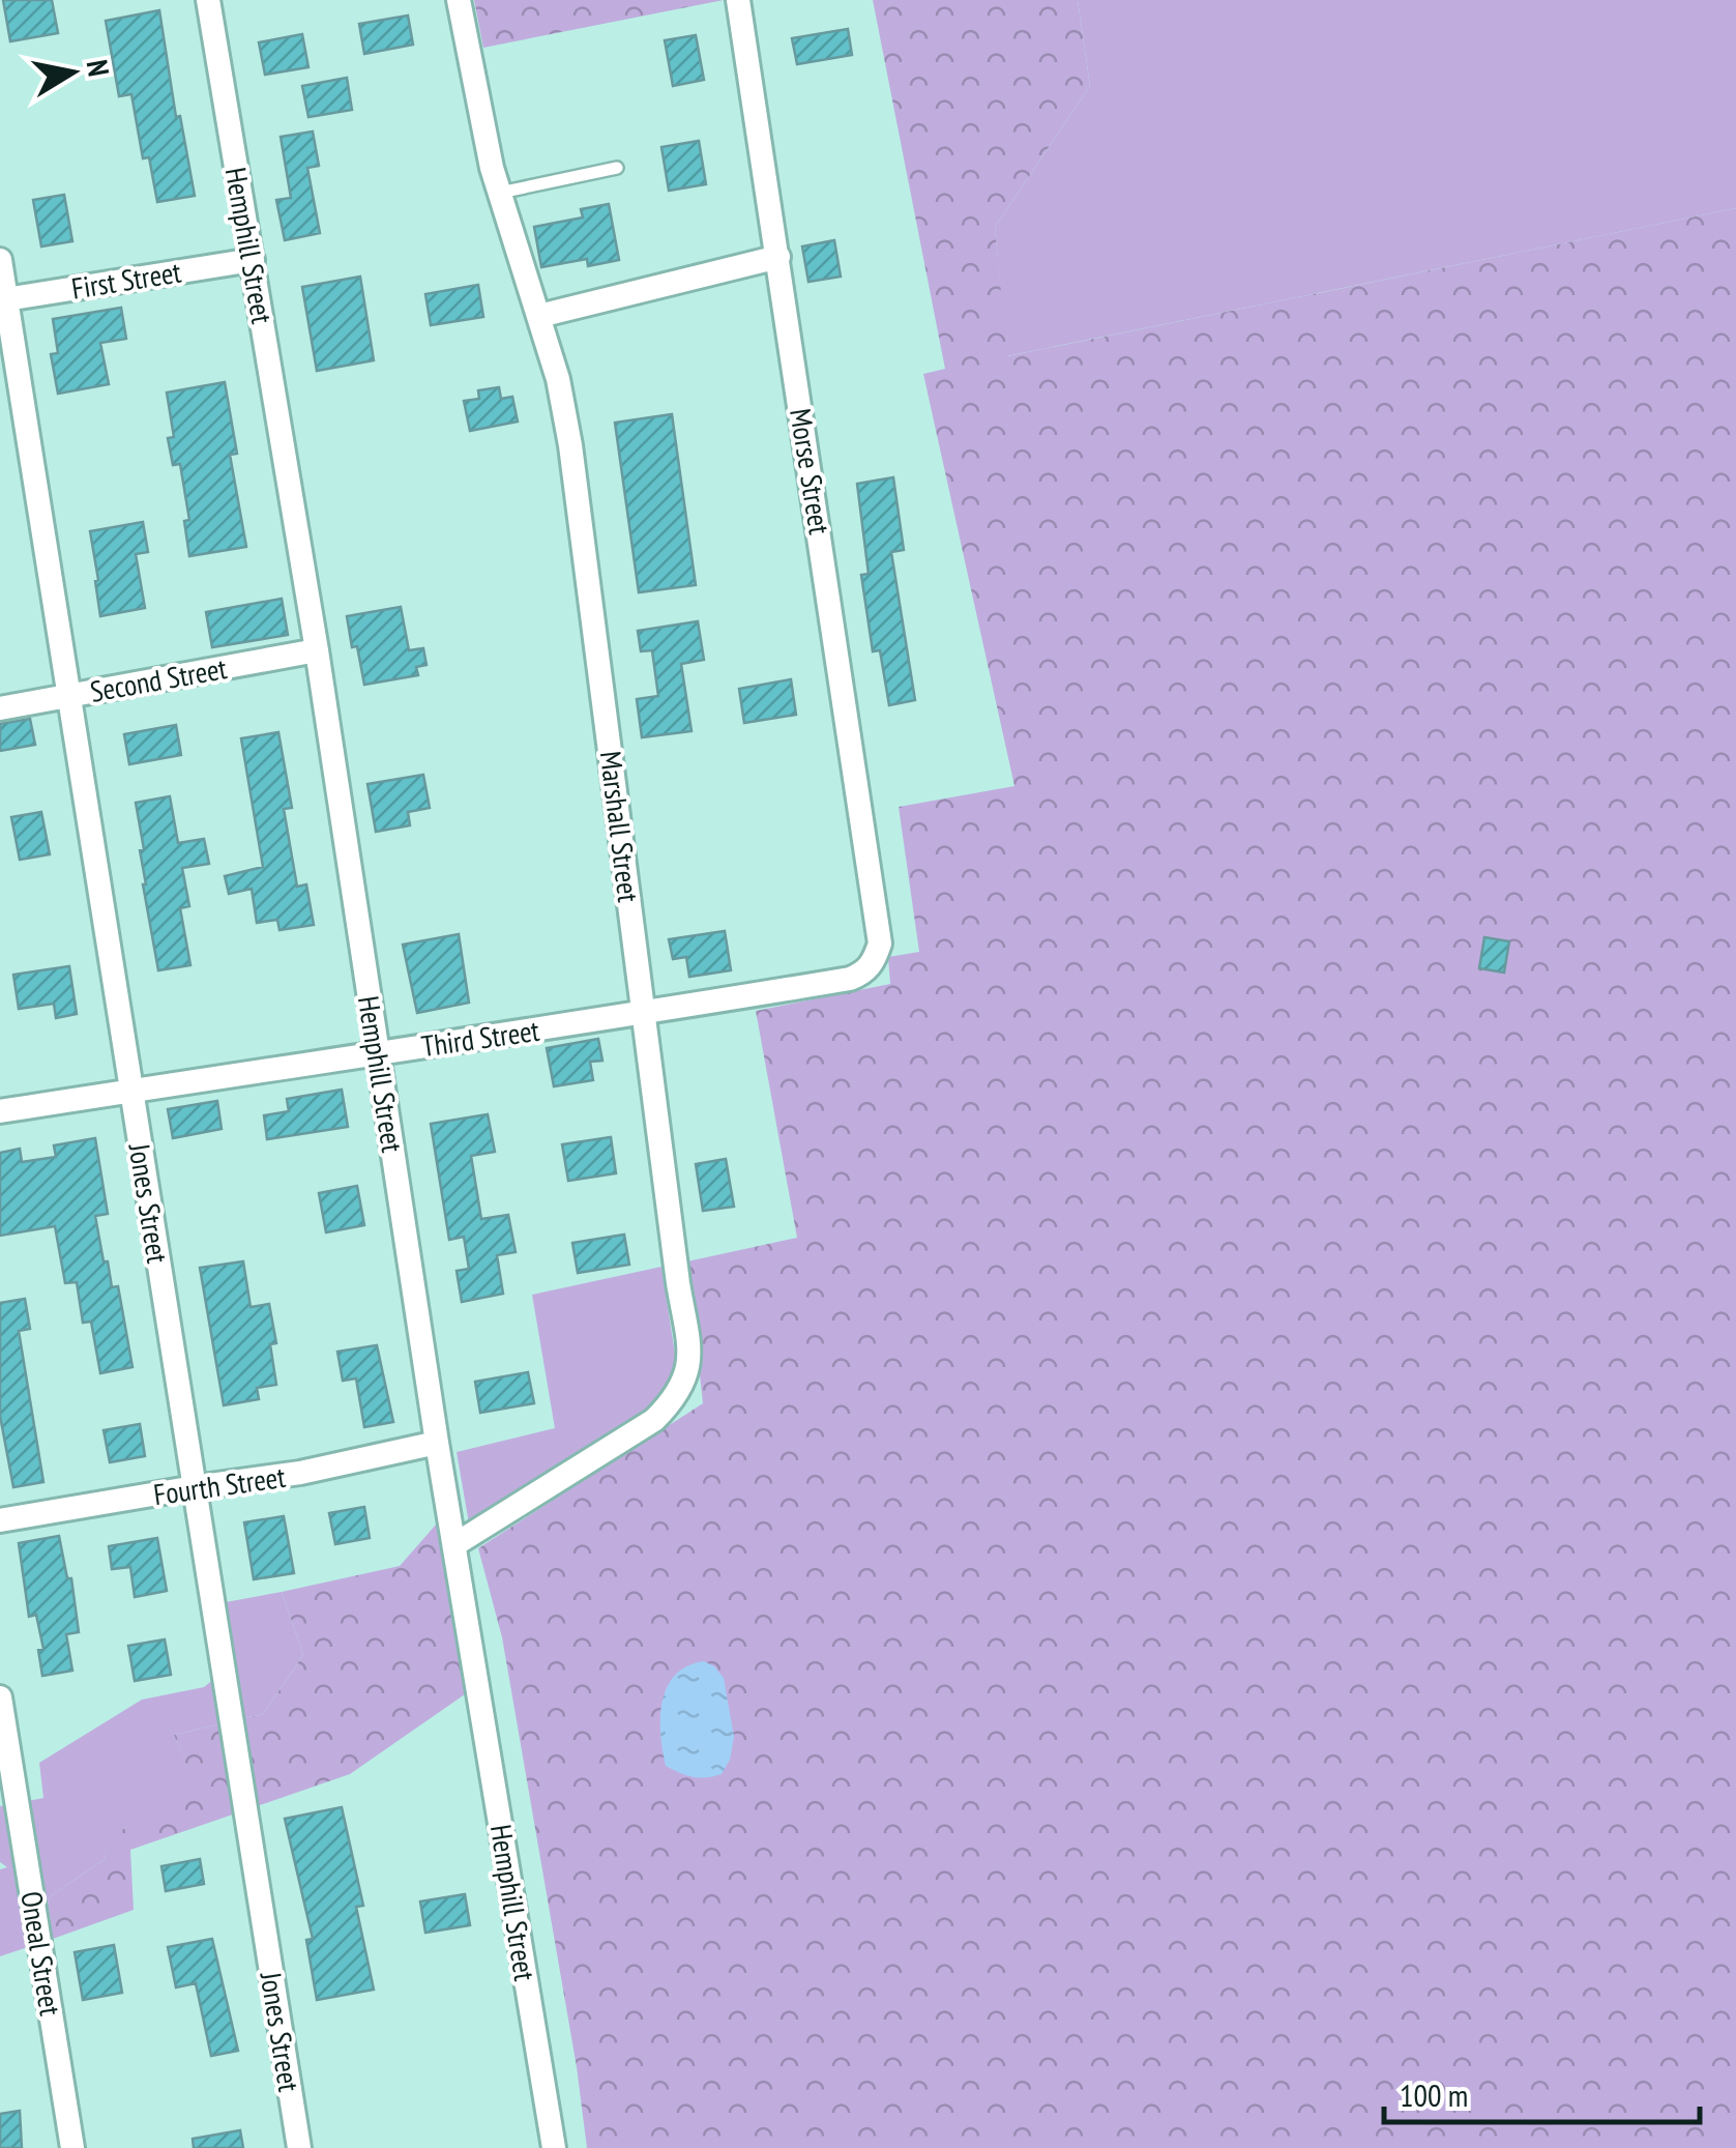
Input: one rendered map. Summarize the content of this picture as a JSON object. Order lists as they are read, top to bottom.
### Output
{
  "streets": {
    "street": [
      "Hemphill Street",
      "First Street",
      "Morse Street",
      "Second Street",
      "Marshall Street",
      "Third Street",
      "Jones Street",
      "Fourth Street",
      "Oneal Street"
    ]
  },
  "crossings": [
    ["Hemphill Street", "First Street"],
    ["Hemphill Street", "Second Street"],
    ["Hemphill Street", "Marshall Street"],
    ["Hemphill Street", "Third Street"],
    ["Hemphill Street", "Fourth Street"],
    ["First Street", "Jones Street"],
    ["Morse Street", "Third Street"],
    ["Second Street", "Jones Street"],
    ["Marshall Street", "Third Street"],
    ["Third Street", "Jones Street"],
    ["Jones Street", "Fourth Street"]
  ],
  "scale_bar": "100 m",
  "north": "right"
}
